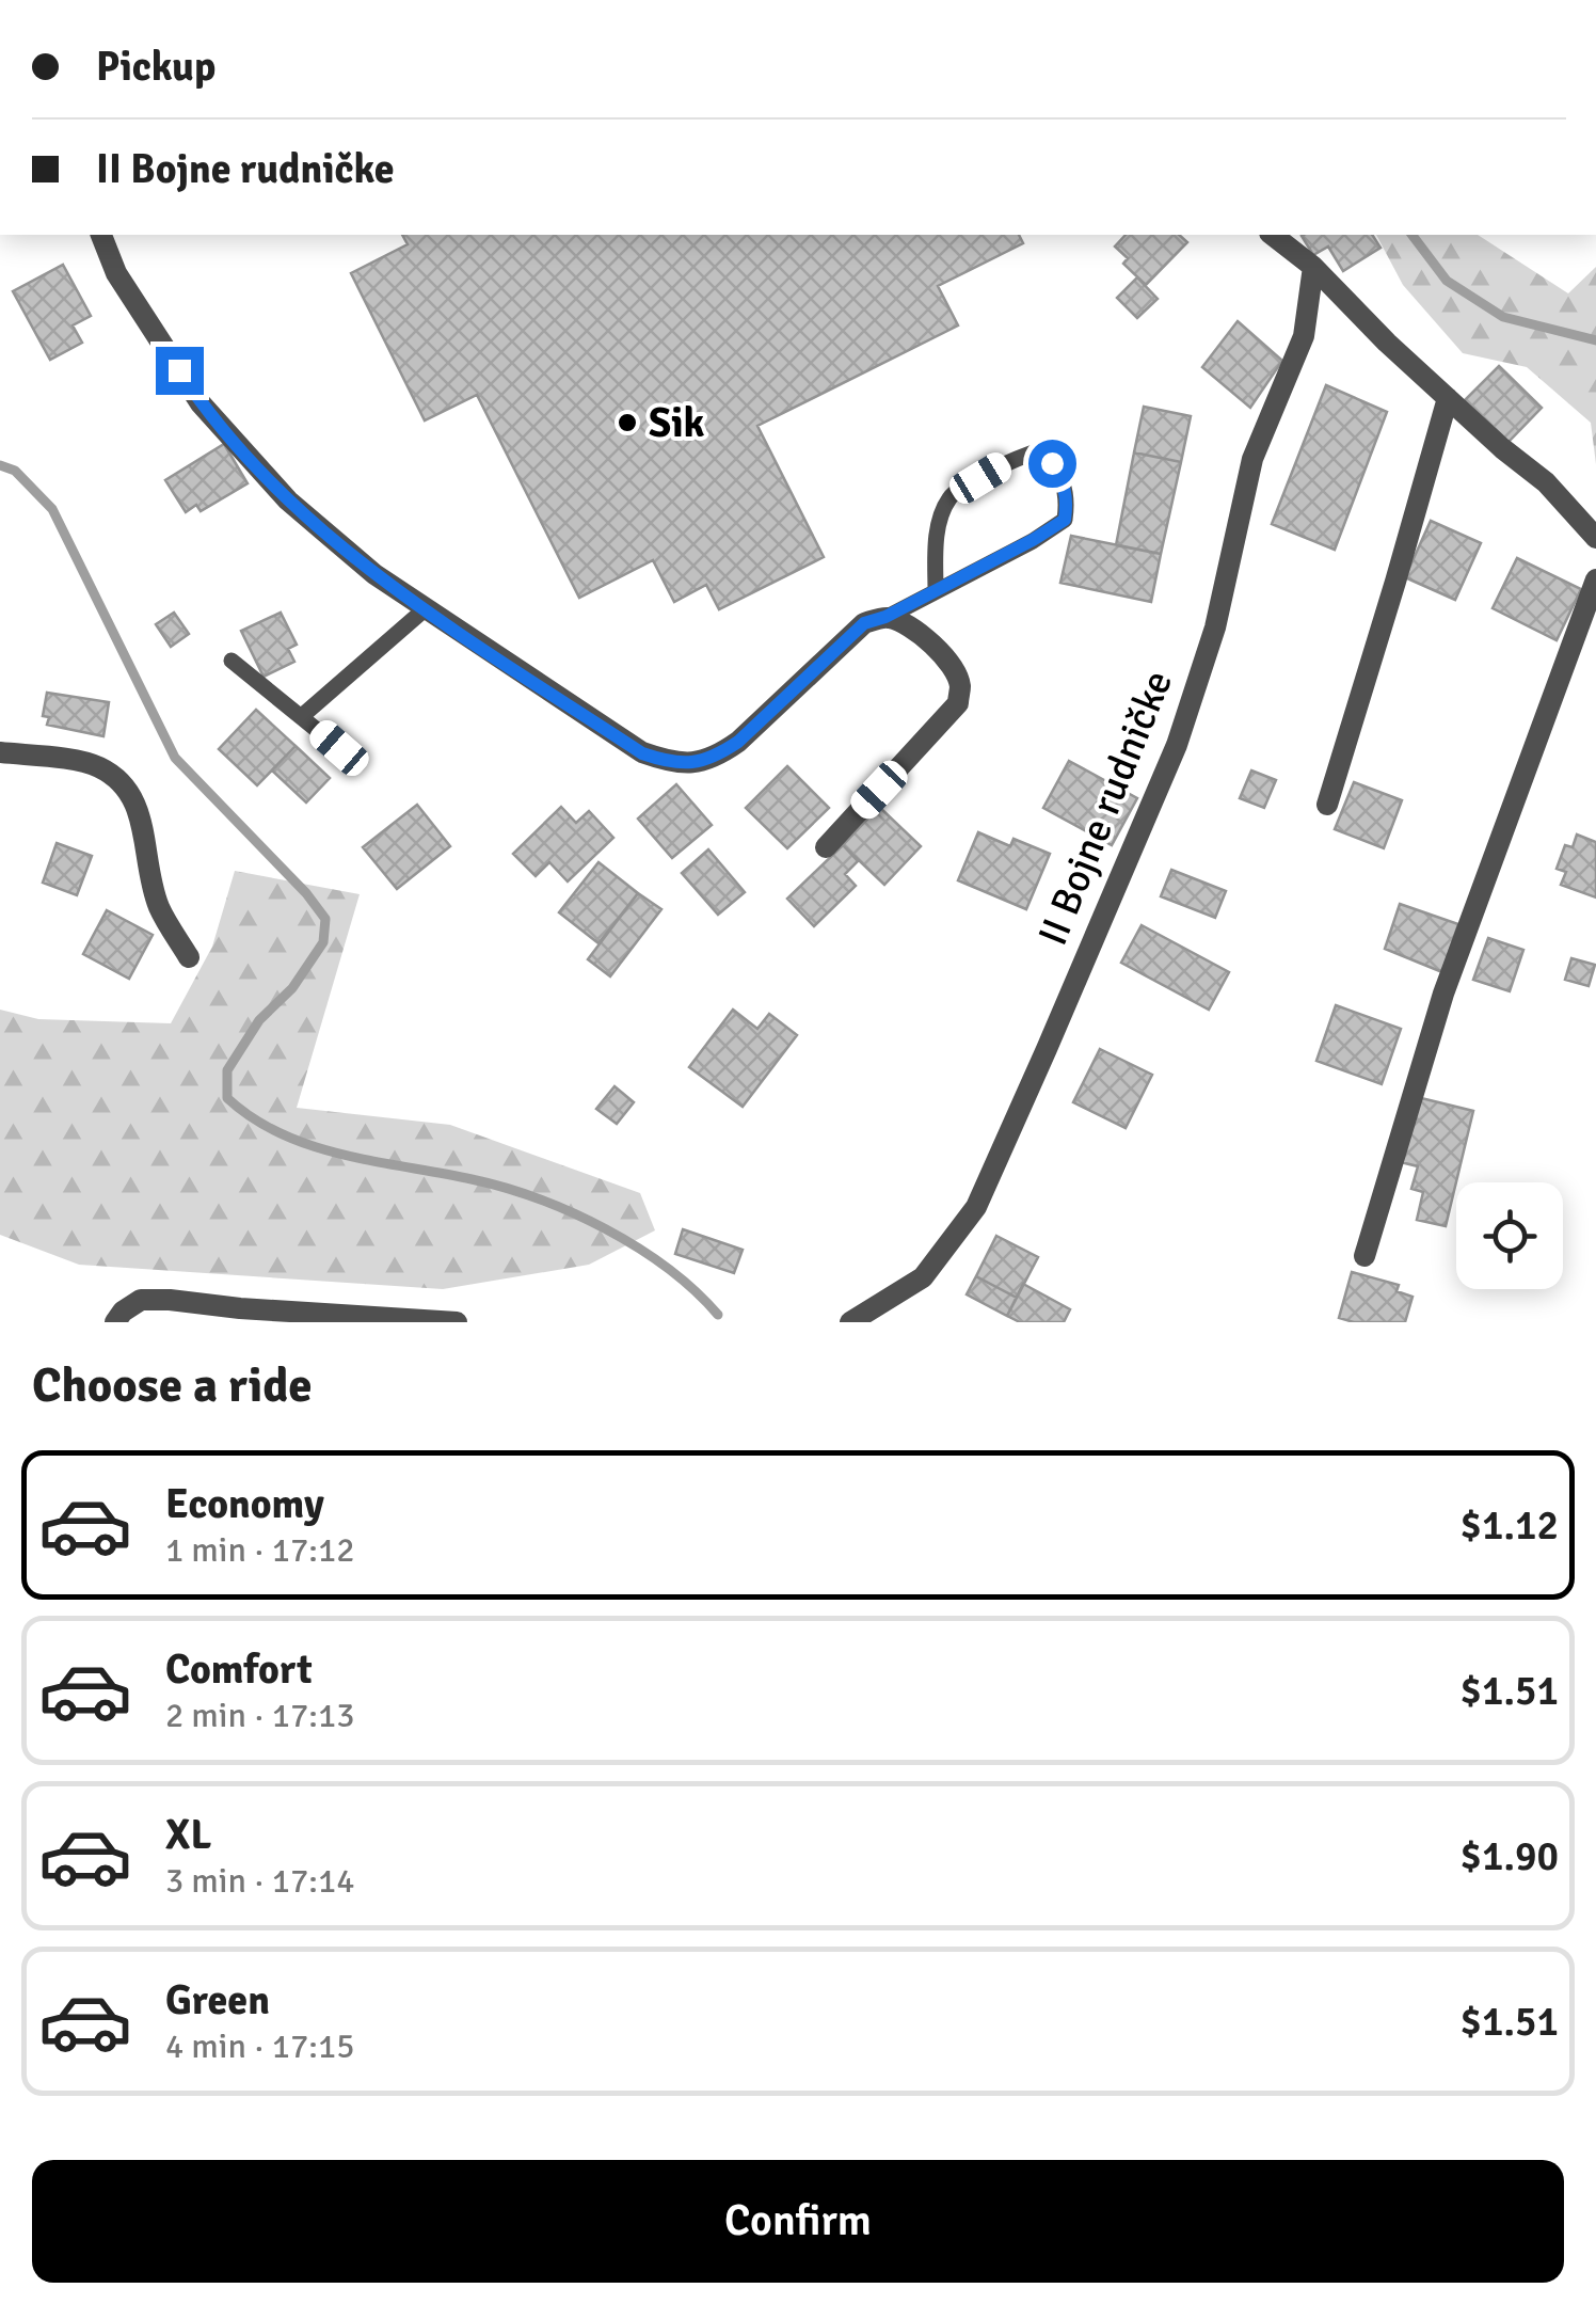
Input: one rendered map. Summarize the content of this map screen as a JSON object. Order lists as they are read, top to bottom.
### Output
{
  "streets": {
    "street": ["II Bojne rudničke"]
  },
  "places": ["Sik"],
  "page": {
    "banner": ["Pickup", "II Bojne rudničke"],
    "heading": "Choose a ride",
    "list": [
      {
        "name": "Economy",
        "note": "1 min · 17:12",
        "value": "$1.12"
      },
      {
        "name": "Comfort",
        "note": "2 min · 17:13",
        "value": "$1.51"
      },
      {
        "name": "XL",
        "note": "3 min · 17:14",
        "value": "$1.90"
      },
      {
        "name": "Green",
        "note": "4 min · 17:15",
        "value": "$1.51"
      }
    ],
    "buttons": "Confirm"
  }
}
